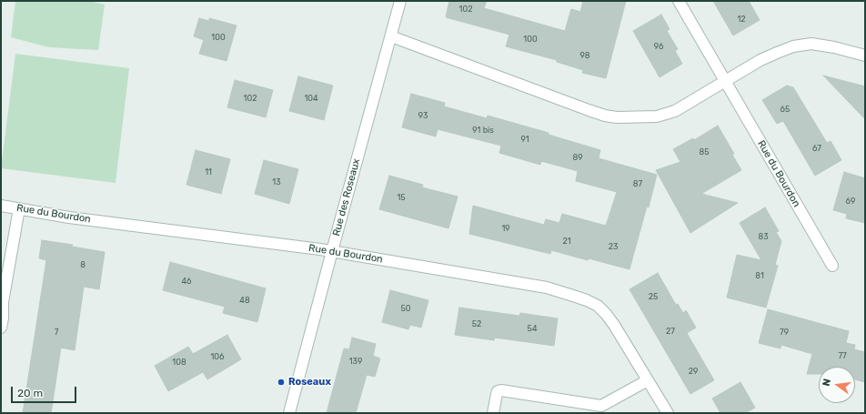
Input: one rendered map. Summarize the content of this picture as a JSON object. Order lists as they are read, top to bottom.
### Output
{
  "streets": {
    "street": ["Rue du Bourdon", "Rue des Roseaux"]
  },
  "crossings": [
    ["Rue du Bourdon", "Rue des Roseaux"]
  ],
  "places": ["Roseaux"],
  "house_numbers": [
    "102",
    "12",
    "100",
    "100",
    "96",
    "98",
    "102",
    "104",
    "65",
    "93",
    "91 bis",
    "91",
    "67",
    "85",
    "89",
    "11",
    "13",
    "87",
    "15",
    "69",
    "19",
    "83",
    "21",
    "23",
    "8",
    "81",
    "46",
    "25",
    "48",
    "50",
    "52",
    "54",
    "27",
    "7",
    "79",
    "77",
    "106",
    "139",
    "108",
    "29"
  ],
  "scale_bar": "20 m",
  "north": "left"
}
